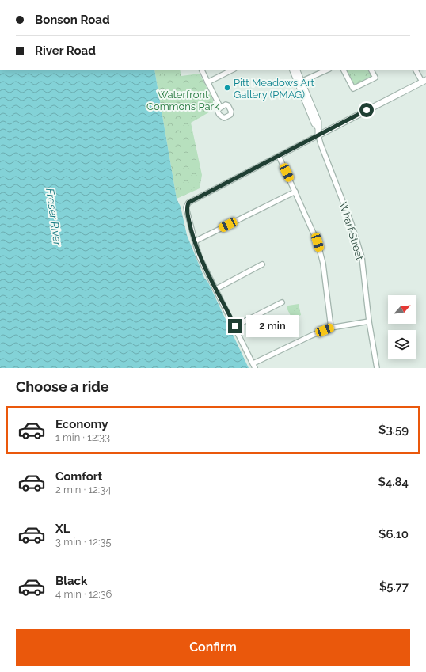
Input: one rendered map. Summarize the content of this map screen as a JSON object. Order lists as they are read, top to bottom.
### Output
{
  "streets": {
    "street": ["Wharf Street"]
  },
  "water": ["Fraser River"],
  "parks": ["Waterfront Commons Park"],
  "places": ["Pitt Meadows Art Gallery (PMAG)"],
  "north": "top right",
  "page": {
    "banner": ["Bonson Road", "River Road"],
    "bubble": "2 min",
    "heading": "Choose a ride",
    "list": [
      {
        "name": "Economy",
        "note": "1 min · 12:33",
        "value": "$3.59"
      },
      {
        "name": "Comfort",
        "note": "2 min · 12:34",
        "value": "$4.84"
      },
      {
        "name": "XL",
        "note": "3 min · 12:35",
        "value": "$6.10"
      },
      {
        "name": "Black",
        "note": "4 min · 12:36",
        "value": "$5.77"
      }
    ],
    "buttons": "Confirm"
  }
}
